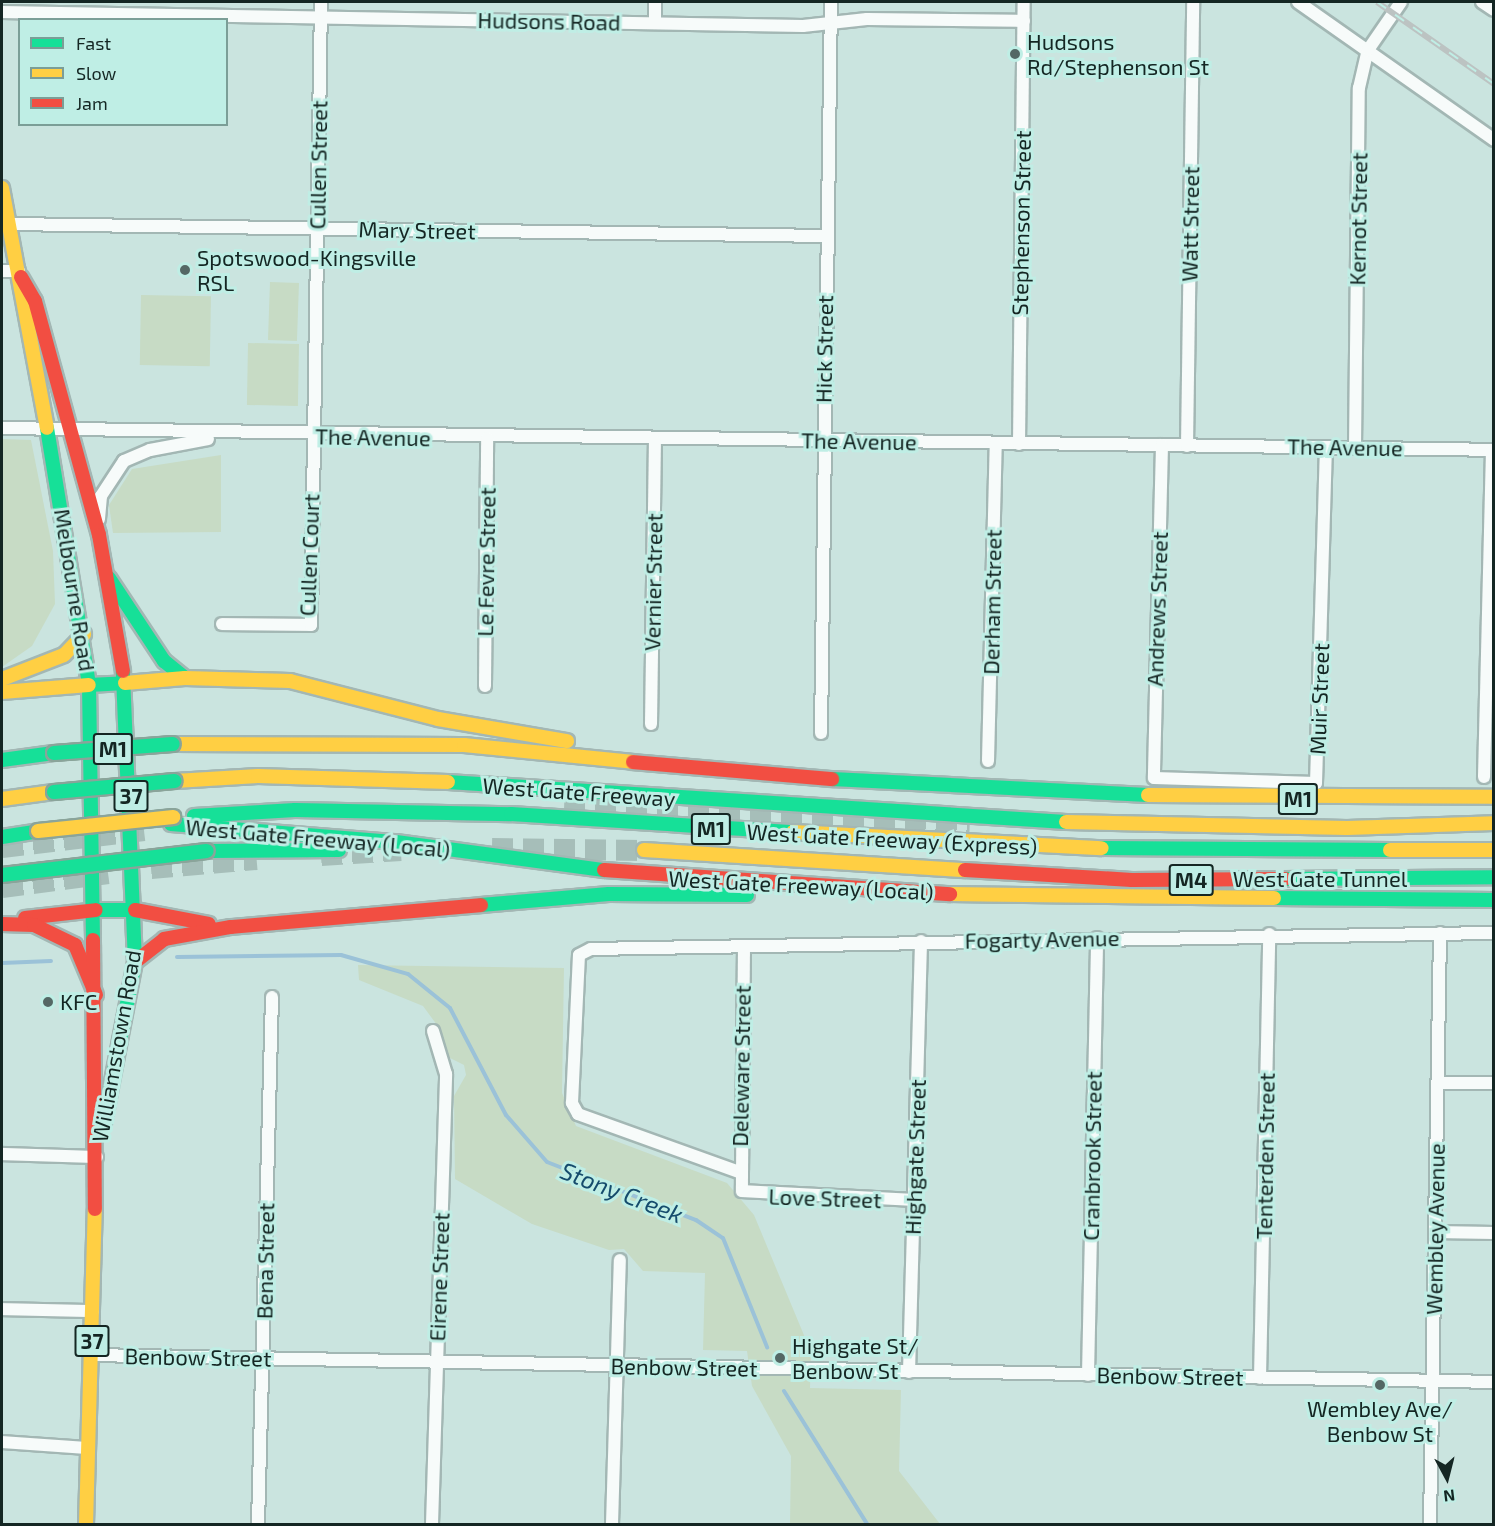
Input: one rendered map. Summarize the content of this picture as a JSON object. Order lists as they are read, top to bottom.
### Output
{
  "streets": {
    "main road": [
      "Melbourne Road",
      "M1",
      "West Gate Freeway",
      "37",
      "West Gate Freeway (Local)",
      "West Gate Freeway (Express)",
      "West Gate Tunnel",
      "M4",
      "Williamstown Road"
    ],
    "street": [
      "Hudsons Road",
      "Cullen Street",
      "Kernot Street",
      "Stephenson Street",
      "Watt Street",
      "Mary Street",
      "Hick Street",
      "The Avenue",
      "Cullen Court",
      "Le Fevre Street",
      "Vernier Street",
      "Derham Street",
      "Andrews Street",
      "Muir Street",
      "Fogarty Avenue",
      "Deleware Street",
      "Cranbrook Street",
      "Tenterden Street",
      "Highgate Street",
      "Love Street",
      "Wembley Avenue",
      "Bena Street",
      "Eirene Street",
      "Benbow Street"
    ]
  },
  "crossings": [
    ["Hudsons Road", "Cullen Street"],
    ["Hudsons Road", "Stephenson Street"],
    ["Hudsons Road", "Hick Street"],
    ["Cullen Street", "Mary Street"],
    ["Cullen Street", "The Avenue"],
    ["Cullen Street", "Cullen Court"],
    ["Kernot Street", "The Avenue"],
    ["Stephenson Street", "The Avenue"],
    ["Watt Street", "The Avenue"],
    ["Mary Street", "Hick Street"],
    ["Mary Street", "Melbourne Road"],
    ["Hick Street", "The Avenue"],
    ["The Avenue", "Cullen Court"],
    ["The Avenue", "Le Fevre Street"],
    ["The Avenue", "Vernier Street"],
    ["The Avenue", "Melbourne Road"],
    ["The Avenue", "Derham Street"],
    ["The Avenue", "Andrews Street"],
    ["The Avenue", "Muir Street"],
    ["Melbourne Road", "Williamstown Road"],
    ["Andrews Street", "Muir Street"],
    ["M1", "West Gate Freeway"],
    ["West Gate Freeway (Local)", "West Gate Freeway (Express)"],
    ["Fogarty Avenue", "Deleware Street"],
    ["Fogarty Avenue", "Cranbrook Street"],
    ["Fogarty Avenue", "Tenterden Street"],
    ["Fogarty Avenue", "Highgate Street"],
    ["Fogarty Avenue", "Wembley Avenue"],
    ["Williamstown Road", "Benbow Street"],
    ["Deleware Street", "Love Street"],
    ["Cranbrook Street", "Benbow Street"],
    ["Tenterden Street", "Benbow Street"],
    ["Highgate Street", "Love Street"],
    ["Highgate Street", "Benbow Street"],
    ["Wembley Avenue", "Benbow Street"],
    ["Bena Street", "Benbow Street"],
    ["Eirene Street", "Benbow Street"]
  ],
  "water": ["Stony Creek"],
  "places": [
    "Hudsons Rd/Stephenson St",
    "Spotswood-Kingsville RSL",
    "KFC",
    "Highgate St/ Benbow St",
    "Wembley Ave/ Benbow St"
  ],
  "legend": ["Fast", "Slow", "Jam"],
  "north": "bottom"
}
